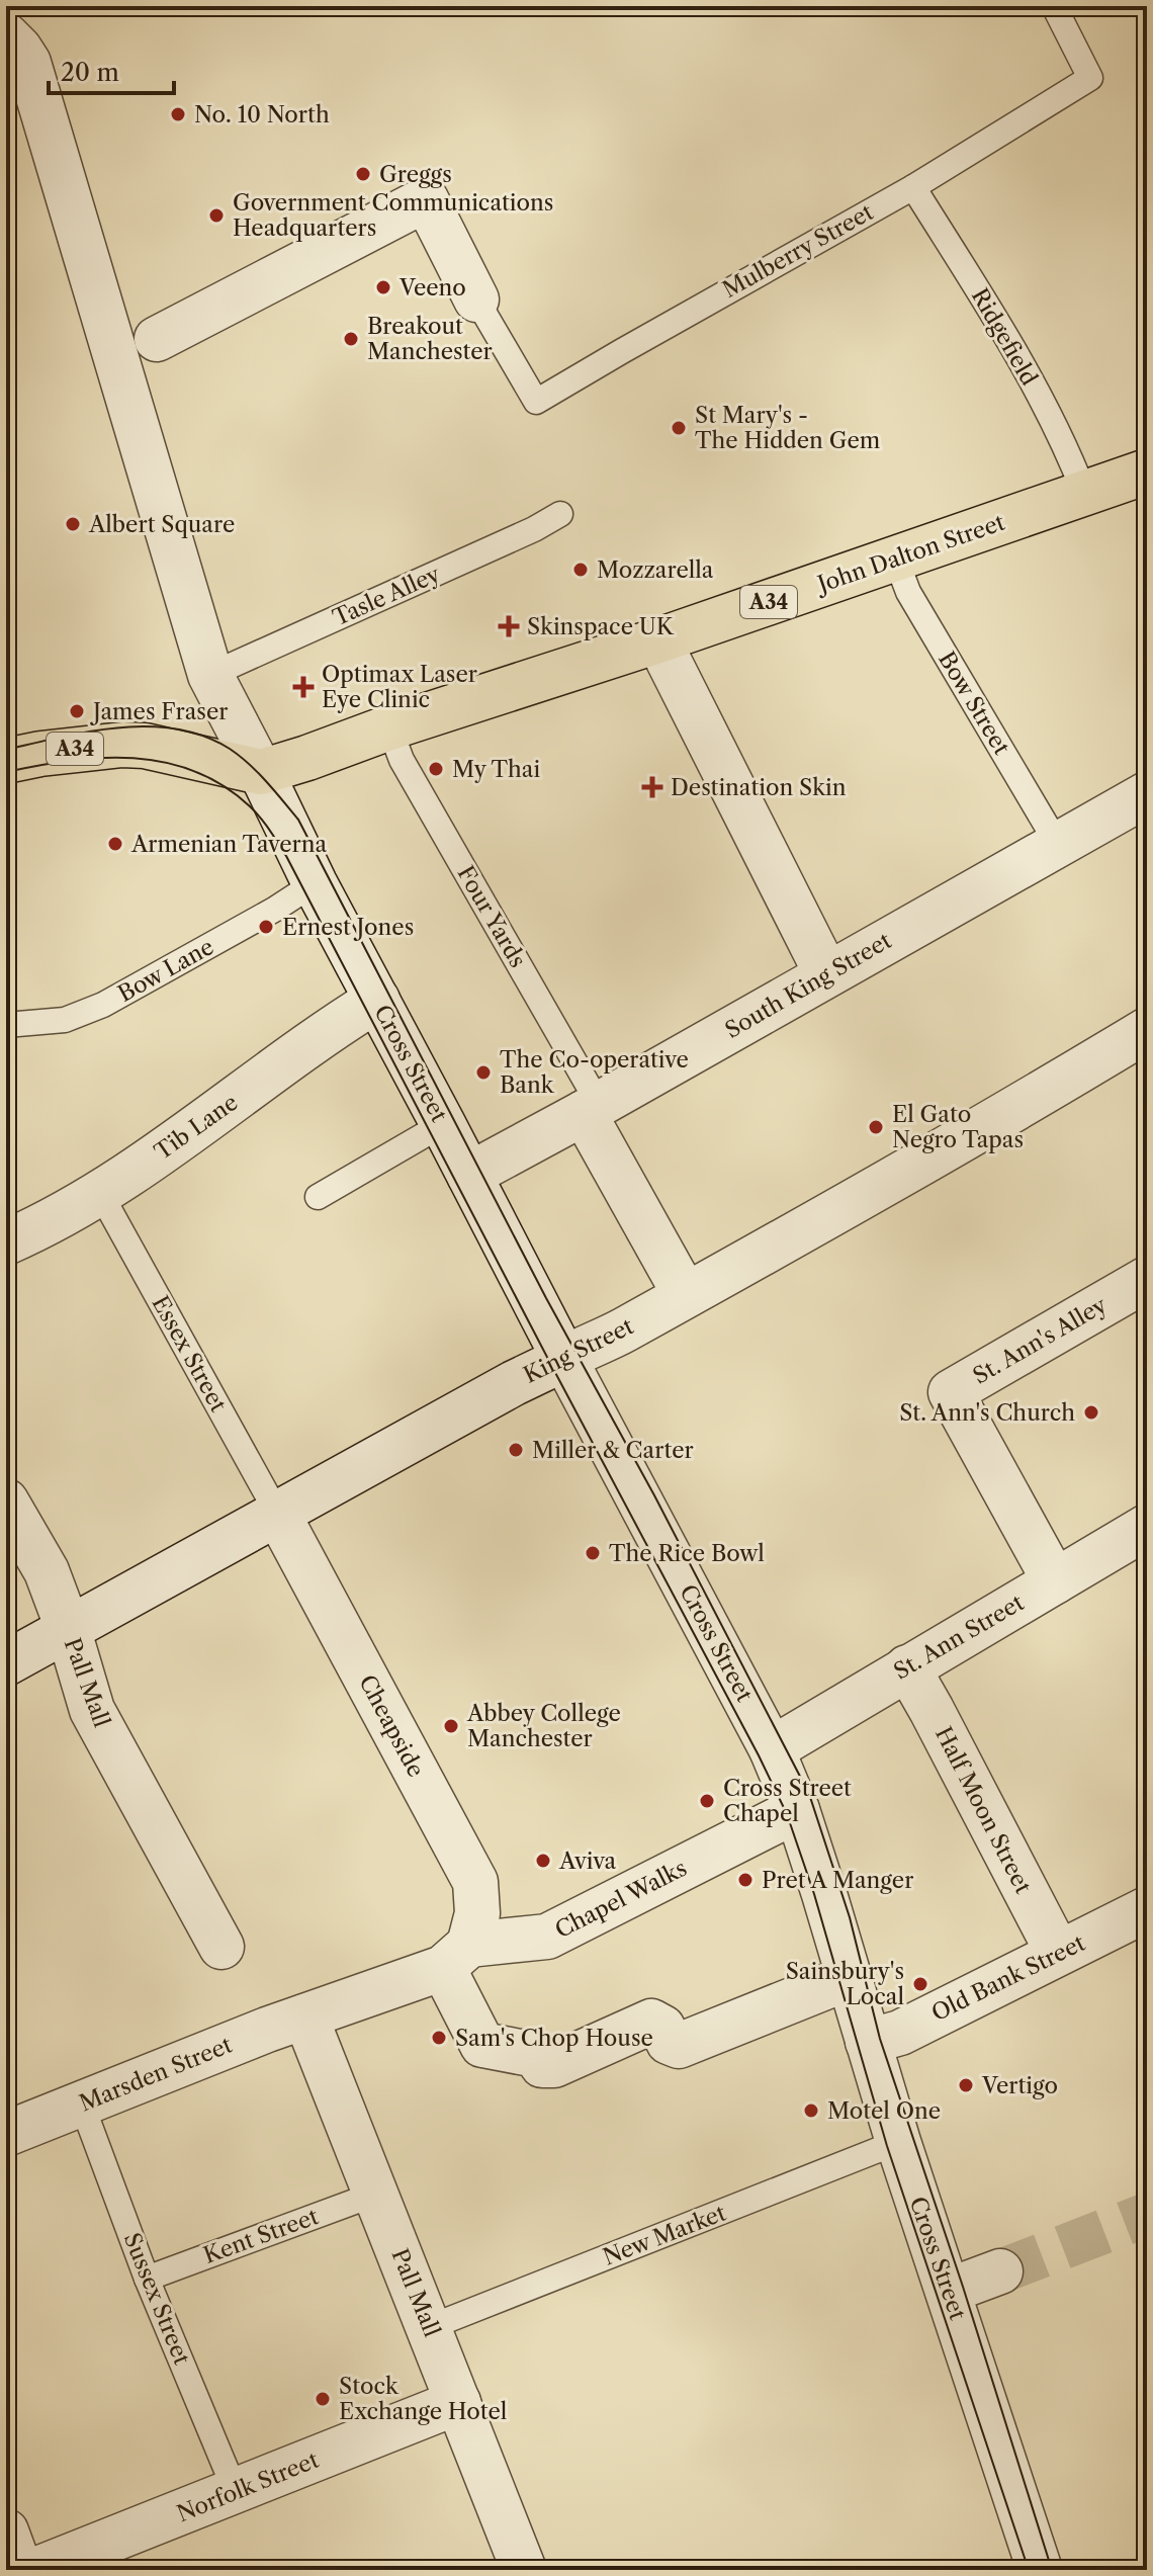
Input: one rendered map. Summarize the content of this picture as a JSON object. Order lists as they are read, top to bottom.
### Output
{
  "streets": {
    "main road": ["John Dalton Street", "A34"],
    "street": [
      "Four Yards",
      "South King Street",
      "Cross Street",
      "Tib Lane",
      "St. Ann's Alley",
      "King Street",
      "St. Ann Street",
      "Pall Mall",
      "Cheapside",
      "Half Moon Street",
      "Chapel Walks",
      "Old Bank Street",
      "Marsden Street",
      "Norfolk Street"
    ],
    "lane": [
      "Mulberry Street",
      "Ridgefield",
      "Tasle Alley",
      "Bow Street",
      "Bow Lane",
      "Essex Street",
      "New Market",
      "Kent Street",
      "Sussex Street"
    ]
  },
  "crossings": [
    ["Mulberry Street", "Ridgefield"],
    ["Ridgefield", "John Dalton Street"],
    ["John Dalton Street", "A34"],
    ["John Dalton Street", "Bow Street"],
    ["John Dalton Street", "Four Yards"],
    ["John Dalton Street", "Cross Street"],
    ["A34", "Cross Street"],
    ["Bow Street", "South King Street"],
    ["Four Yards", "South King Street"],
    ["Four Yards", "King Street"],
    ["Bow Lane", "Cross Street"],
    ["South King Street", "Cross Street"],
    ["Cross Street", "Tib Lane"],
    ["Cross Street", "King Street"],
    ["Cross Street", "St. Ann Street"],
    ["Cross Street", "Chapel Walks"],
    ["Cross Street", "Old Bank Street"],
    ["Cross Street", "New Market"],
    ["Tib Lane", "Essex Street"],
    ["St. Ann's Alley", "St. Ann Street"],
    ["King Street", "Essex Street"],
    ["King Street", "Pall Mall"],
    ["King Street", "Cheapside"],
    ["Essex Street", "Cheapside"],
    ["St. Ann Street", "Half Moon Street"],
    ["Pall Mall", "Chapel Walks"],
    ["Pall Mall", "Marsden Street"],
    ["Pall Mall", "New Market"],
    ["Pall Mall", "Kent Street"],
    ["Pall Mall", "Norfolk Street"],
    ["Cheapside", "Chapel Walks"],
    ["Half Moon Street", "Old Bank Street"],
    ["Chapel Walks", "Marsden Street"],
    ["Marsden Street", "Sussex Street"],
    ["Kent Street", "Sussex Street"],
    ["Sussex Street", "Norfolk Street"]
  ],
  "places": {
    "other": [
      "No. 10 North",
      "Greggs",
      "Government Communications Headquarters",
      "Veeno",
      "Breakout Manchester",
      "St Mary's - The Hidden Gem",
      "Albert Square",
      "Mozzarella",
      "James Fraser",
      "My Thai",
      "Armenian Taverna",
      "Ernest Jones",
      "The Co-operative Bank",
      "El Gato Negro Tapas",
      "St. Ann's Church",
      "Miller & Carter",
      "The Rice Bowl",
      "Abbey College Manchester",
      "Cross Street Chapel",
      "Aviva",
      "Pret A Manger",
      "Sainsbury's Local",
      "Sam's Chop House",
      "Vertigo",
      "Motel One",
      "Stock Exchange Hotel"
    ],
    "health": ["Skinspace UK", "Optimax Laser Eye Clinic", "Destination Skin"]
  },
  "scale_bar": "20 m"
}
